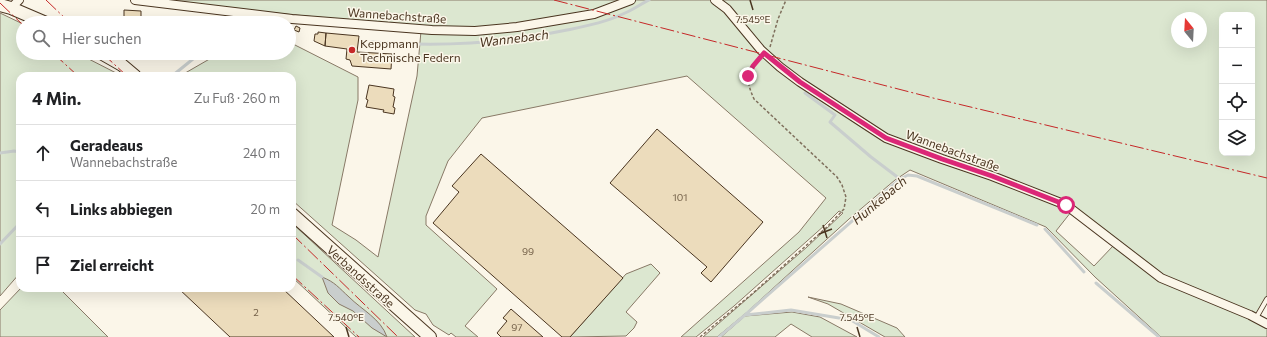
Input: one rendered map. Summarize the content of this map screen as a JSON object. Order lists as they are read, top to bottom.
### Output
{
  "streets": {
    "main road": ["Verbandsstraße"],
    "street": ["Wannebachstraße"]
  },
  "water": ["Wannebach", "Hunkebach"],
  "places": ["Keppmann Technische Federn"],
  "house_numbers": [
    "101",
    "99",
    "2",
    "97"
  ],
  "north": "top",
  "page": {
    "map_buttons": ["+", "−"],
    "search": "Hier suchen",
    "heading": ["4 Min.", "Zu Fuß · 260 m"],
    "list": [
      ["Geradeaus", "Wannebachstraße", "240 m"],
      ["Links abbiegen", "20 m"],
      "Ziel erreicht"
    ]
  },
  "coordinates": ["7.545°E", "7.540°E"]
}
